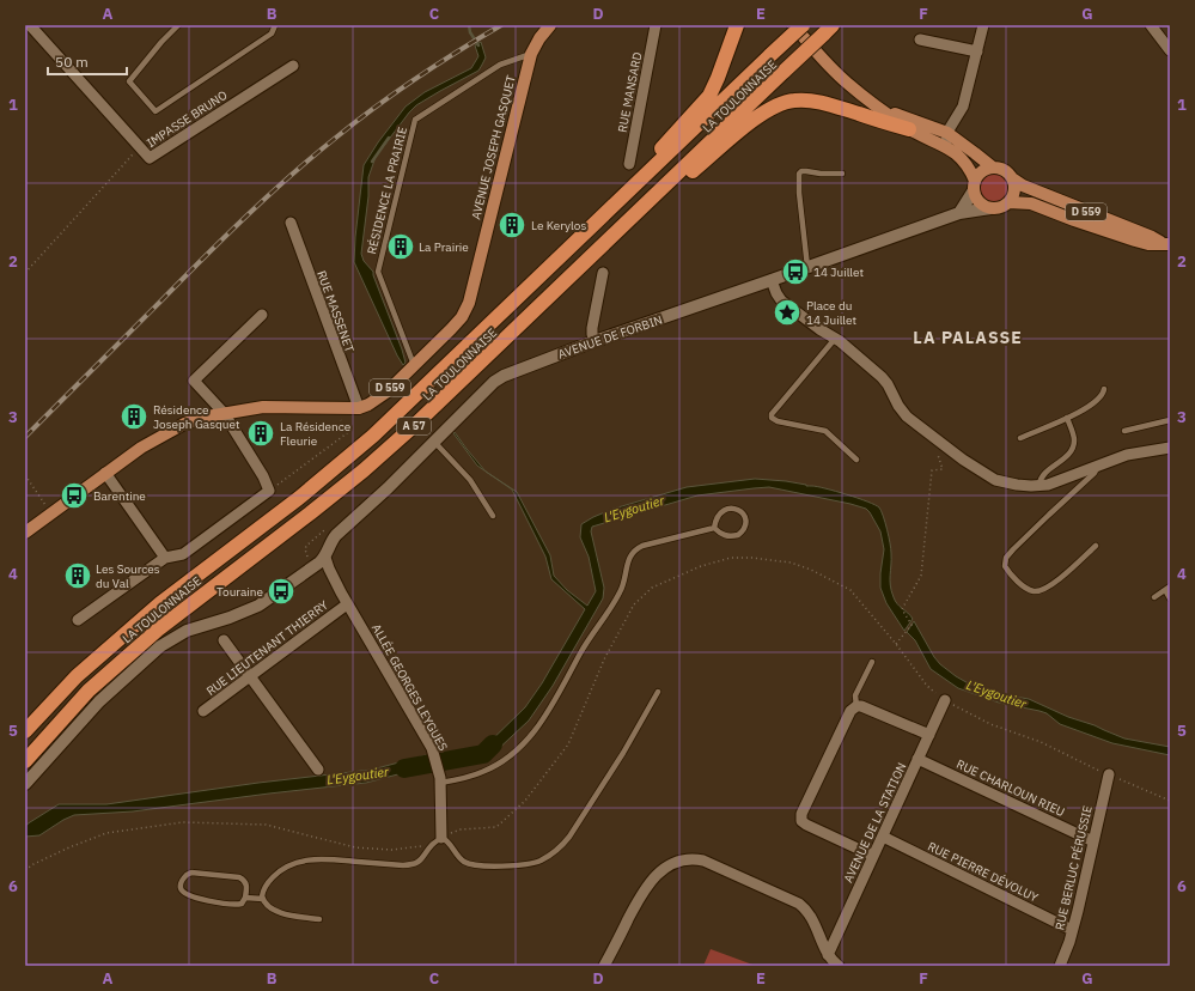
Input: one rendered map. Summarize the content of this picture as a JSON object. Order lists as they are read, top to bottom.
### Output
{
  "streets": {
    "highway": ["LA TOULONNAISE", "A 57"],
    "main road": ["AVENUE JOSEPH GASQUET", "D 559"],
    "street": [
      "RUE MANSARD",
      "IMPASSE BRUNO",
      "RUE MASSENET",
      "AVENUE DE FORBIN",
      "RUE LIEUTENANT THIERRY",
      "ALLÉE GEORGES LEYGUES",
      "RUE CHARLOUN RIEU",
      "AVENUE DE LA STATION",
      "RUE BERLUC PÉRUSSIE",
      "RUE PIERRE DÉVOLUY"
    ],
    "lane": ["RÉSIDENCE LA PRAIRIE"]
  },
  "crossings": [
    ["AVENUE JOSEPH GASQUET", "RÉSIDENCE LA PRAIRIE"],
    ["AVENUE JOSEPH GASQUET", "D 559"],
    ["AVENUE JOSEPH GASQUET", "RUE MASSENET"],
    ["D 559", "RUE MASSENET"],
    ["D 559", "AVENUE DE FORBIN"],
    ["AVENUE DE FORBIN", "ALLÉE GEORGES LEYGUES"],
    ["RUE LIEUTENANT THIERRY", "ALLÉE GEORGES LEYGUES"],
    ["RUE CHARLOUN RIEU", "AVENUE DE LA STATION"],
    ["RUE CHARLOUN RIEU", "RUE BERLUC PÉRUSSIE"],
    ["AVENUE DE LA STATION", "RUE PIERRE DÉVOLUY"],
    ["RUE BERLUC PÉRUSSIE", "RUE PIERRE DÉVOLUY"]
  ],
  "districts": ["LA PALASSE"],
  "water": ["L'Eygoutier"],
  "places": {
    "building": [
      "Le Kerylos",
      "La Prairie",
      "Résidence Joseph Gasquet",
      "La Résidence Fleurie",
      "Les Sources du Val"
    ],
    "bus stop": ["14 Juillet", "Barentine", "Touraine"],
    "place": ["Place du 14 Juillet"]
  },
  "scale_bar": "50 m",
  "grid": {
    "columns": [
      "A",
      "B",
      "C",
      "D",
      "E",
      "F",
      "G"
    ],
    "rows": [
      "1",
      "2",
      "3",
      "4",
      "5",
      "6"
    ]
  }
}
